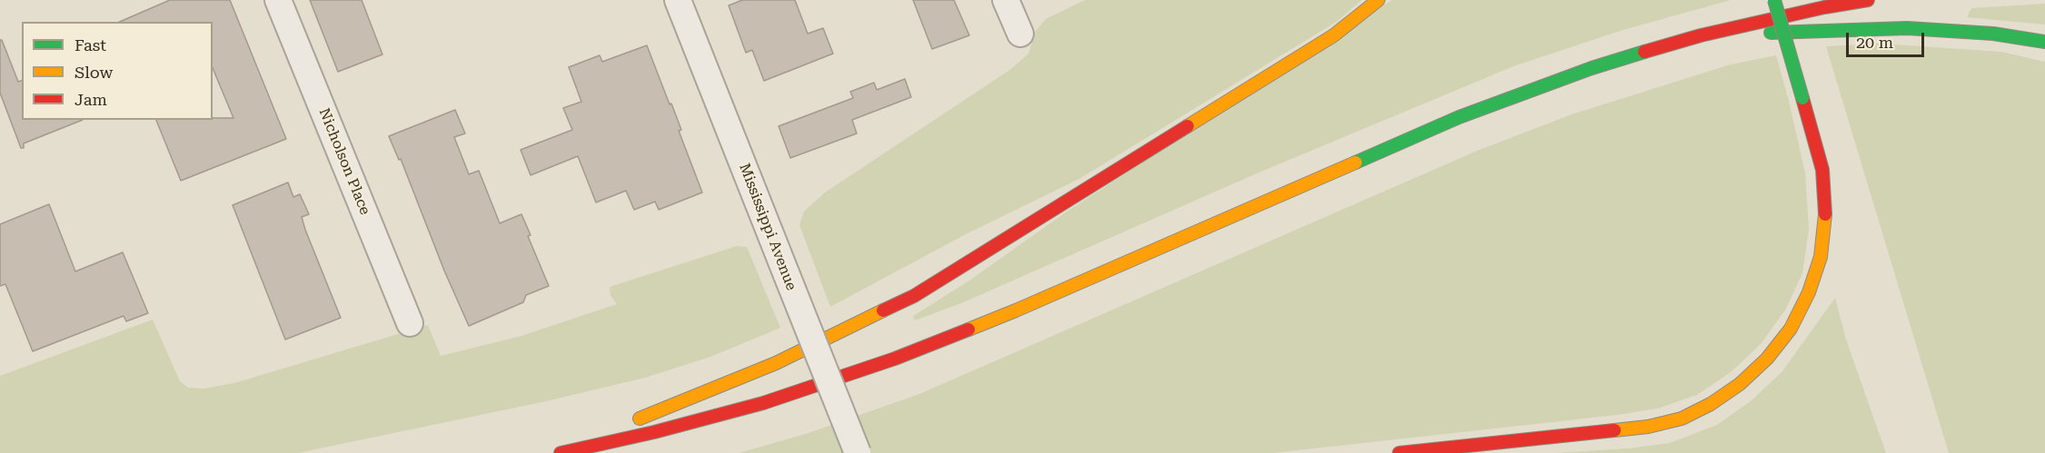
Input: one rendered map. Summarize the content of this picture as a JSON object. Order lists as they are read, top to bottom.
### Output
{
  "streets": {
    "street": ["Nicholson Place", "Mississippi Avenue"]
  },
  "legend": ["Fast", "Slow", "Jam"],
  "scale_bar": "20 m"
}
